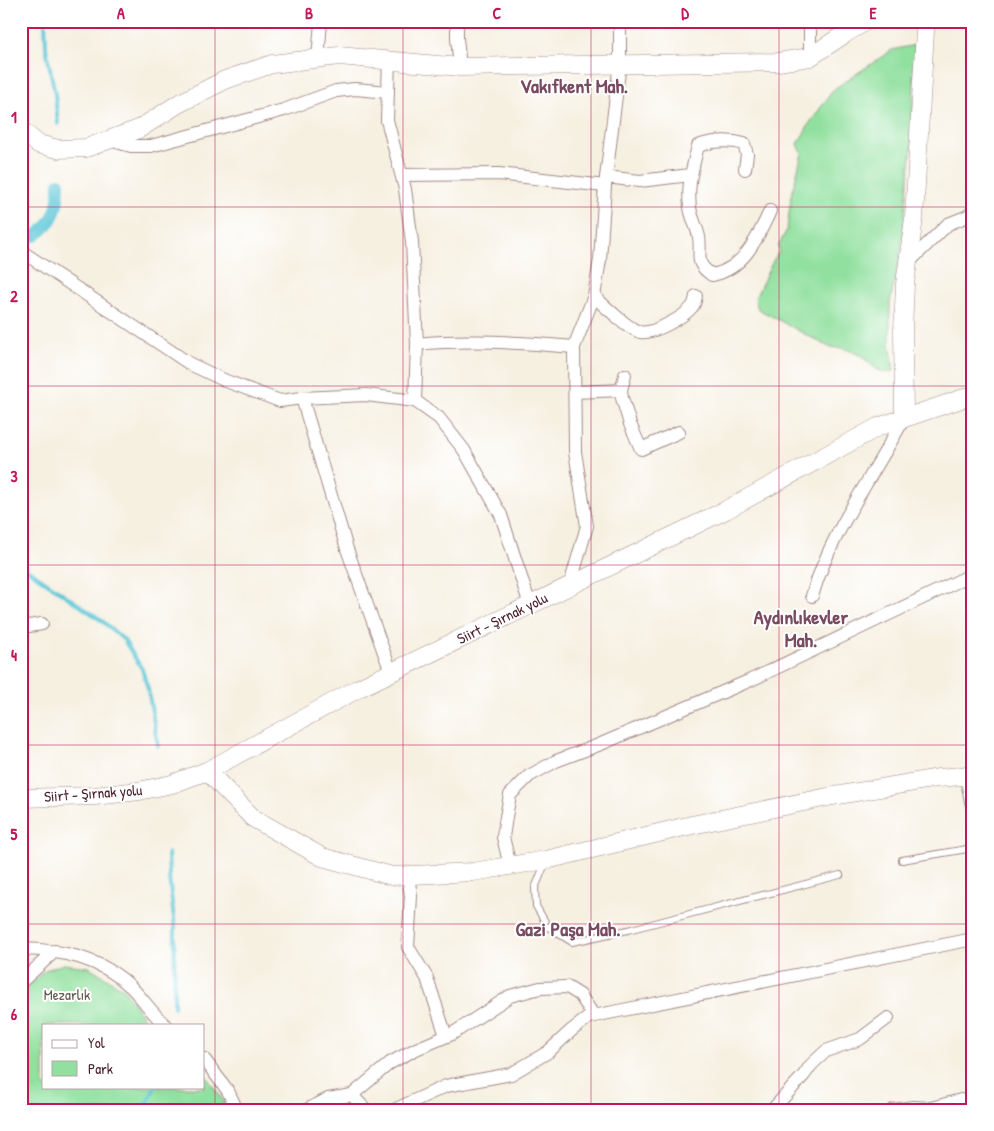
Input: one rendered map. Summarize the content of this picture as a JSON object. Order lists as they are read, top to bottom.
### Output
{
  "streets": {
    "street": ["Siirt - Şırnak yolu"]
  },
  "districts": ["Vakıfkent Mah.", "Aydınlıkevler Mah.", "Gazi Paşa Mah."],
  "parks": ["Mezarlık"],
  "legend": ["Yol", "Park"],
  "grid": {
    "columns": [
      "A",
      "B",
      "C",
      "D",
      "E"
    ],
    "rows": [
      "1",
      "2",
      "3",
      "4",
      "5",
      "6"
    ]
  }
}
